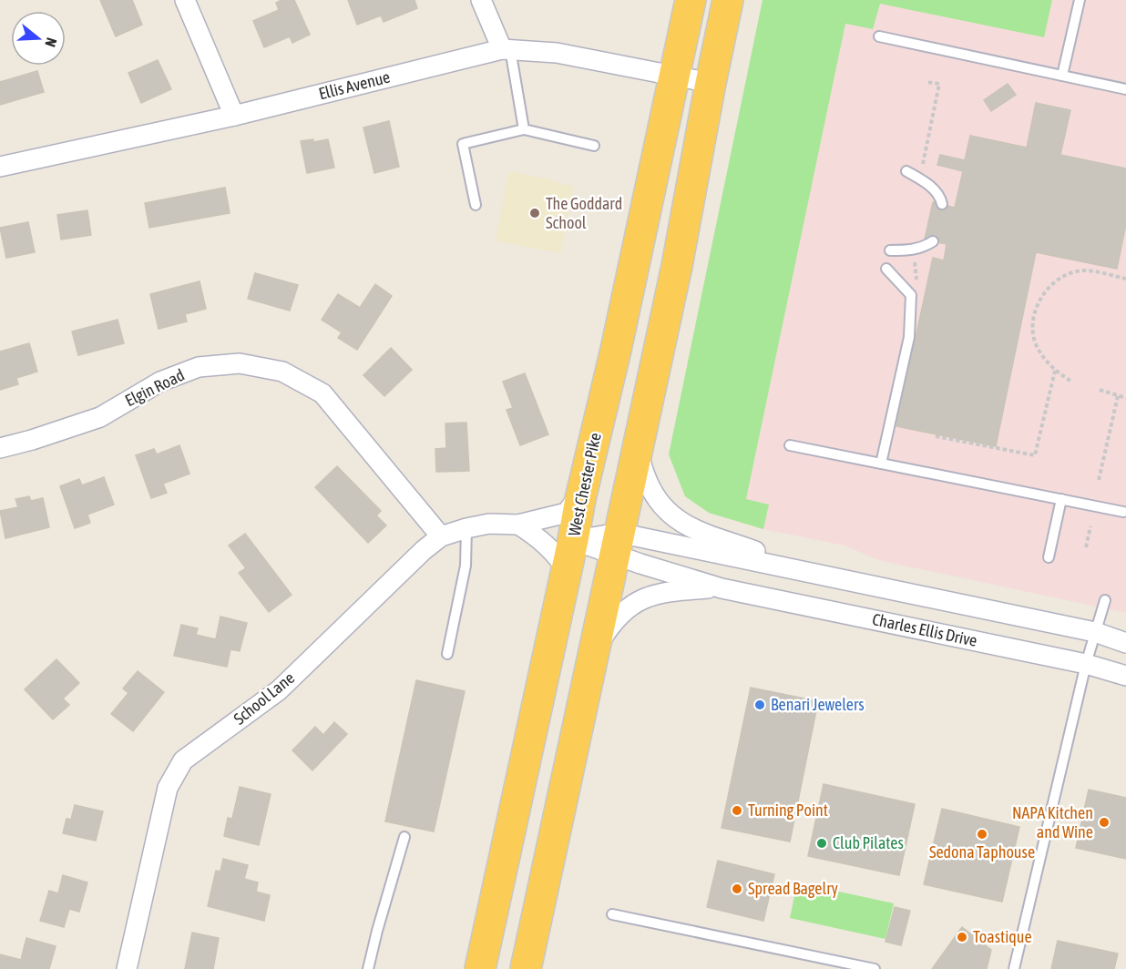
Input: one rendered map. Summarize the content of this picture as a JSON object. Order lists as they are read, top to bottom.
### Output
{
  "streets": {
    "highway": ["West Chester Pike"],
    "street": [
      "Ellis Avenue",
      "Elgin Road",
      "Charles Ellis Drive",
      "School Lane"
    ]
  },
  "crossings": [
    ["Ellis Avenue", "West Chester Pike"],
    ["Elgin Road", "School Lane"],
    ["West Chester Pike", "Charles Ellis Drive"],
    ["West Chester Pike", "School Lane"]
  ],
  "places": [
    "The Goddard School",
    "Benari Jewelers",
    "Turning Point",
    "NAPA Kitchen and Wine",
    "Sedona Taphouse",
    "Club Pilates",
    "Spread Bagelry",
    "Toastique"
  ],
  "north": "right"
}
